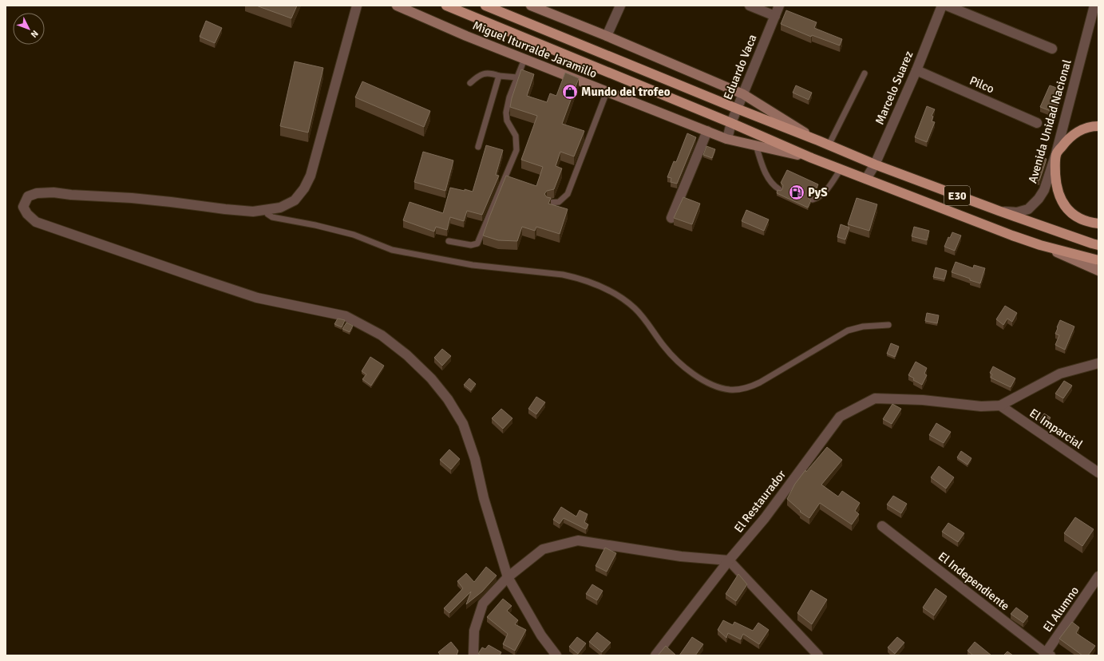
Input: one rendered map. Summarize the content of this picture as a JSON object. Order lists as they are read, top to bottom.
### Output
{
  "streets": {
    "main road": ["Miguel Iturralde Jaramillo", "E30"],
    "street": [
      "Eduardo Vaca",
      "Pilco",
      "Marcelo Suarez",
      "Avenida Unidad Nacional",
      "El Imparcial",
      "El Restaurador",
      "El Independiente",
      "El Alumno"
    ]
  },
  "crossings": [
    ["Miguel Iturralde Jaramillo", "Eduardo Vaca"],
    ["Miguel Iturralde Jaramillo", "Marcelo Suarez"],
    ["Miguel Iturralde Jaramillo", "Avenida Unidad Nacional"],
    ["Pilco", "Marcelo Suarez"],
    ["El Imparcial", "El Restaurador"],
    ["El Independiente", "El Alumno"]
  ],
  "places": {
    "shop": ["Mundo del trofeo"],
    "fuel station": ["PyS"]
  },
  "north": "bottom right"
}
